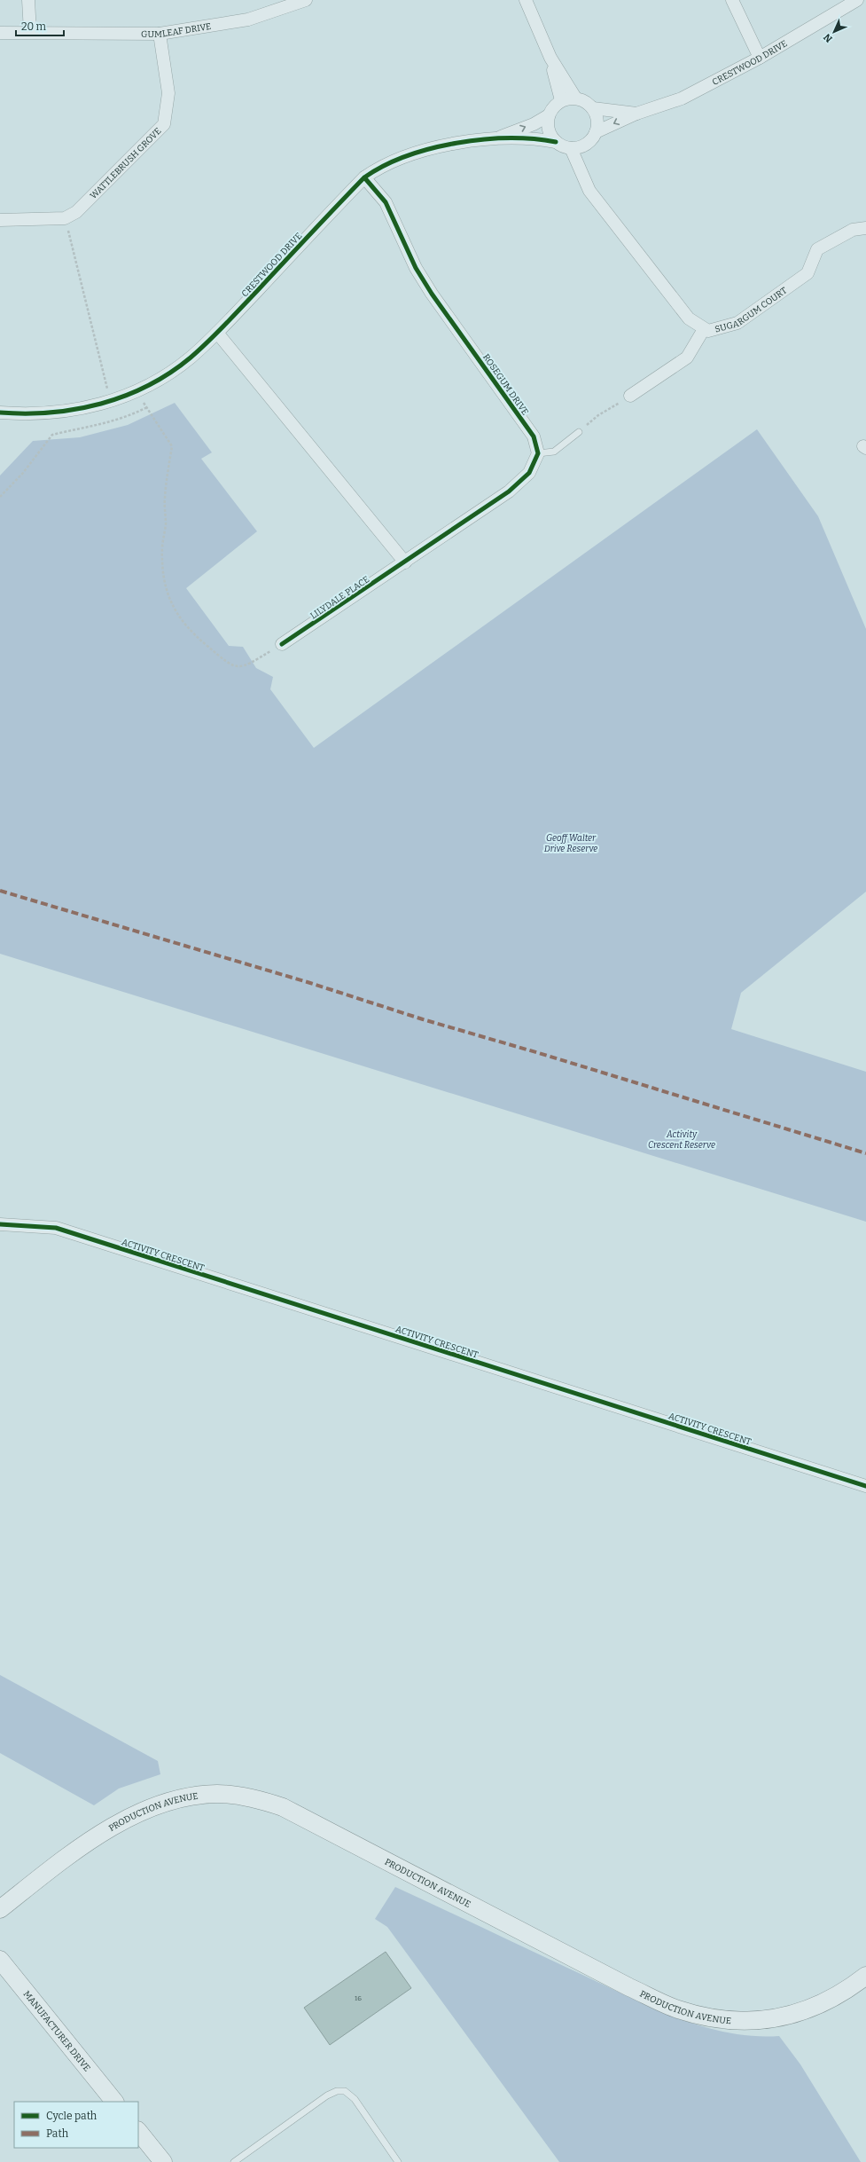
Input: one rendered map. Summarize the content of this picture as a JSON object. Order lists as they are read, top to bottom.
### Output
{
  "streets": {
    "main road": ["PRODUCTION AVENUE", "MANUFACTURER DRIVE"],
    "street": [
      "GUMLEAF DRIVE",
      "CRESTWOOD DRIVE",
      "WATTLEBRUSH GROVE",
      "SUGARGUM COURT",
      "ROSEGUM DRIVE",
      "LILYDALE PLACE",
      "ACTIVITY CRESCENT"
    ]
  },
  "crossings": [
    ["GUMLEAF DRIVE", "WATTLEBRUSH GROVE"],
    ["CRESTWOOD DRIVE", "SUGARGUM COURT"],
    ["CRESTWOOD DRIVE", "ROSEGUM DRIVE"]
  ],
  "parks": ["Geoff Walter Drive Reserve", "Activity Crescent Reserve"],
  "house_numbers": ["16"],
  "legend": ["Cycle path", "Path"],
  "scale_bar": "20 m",
  "north": "bottom left"
}
